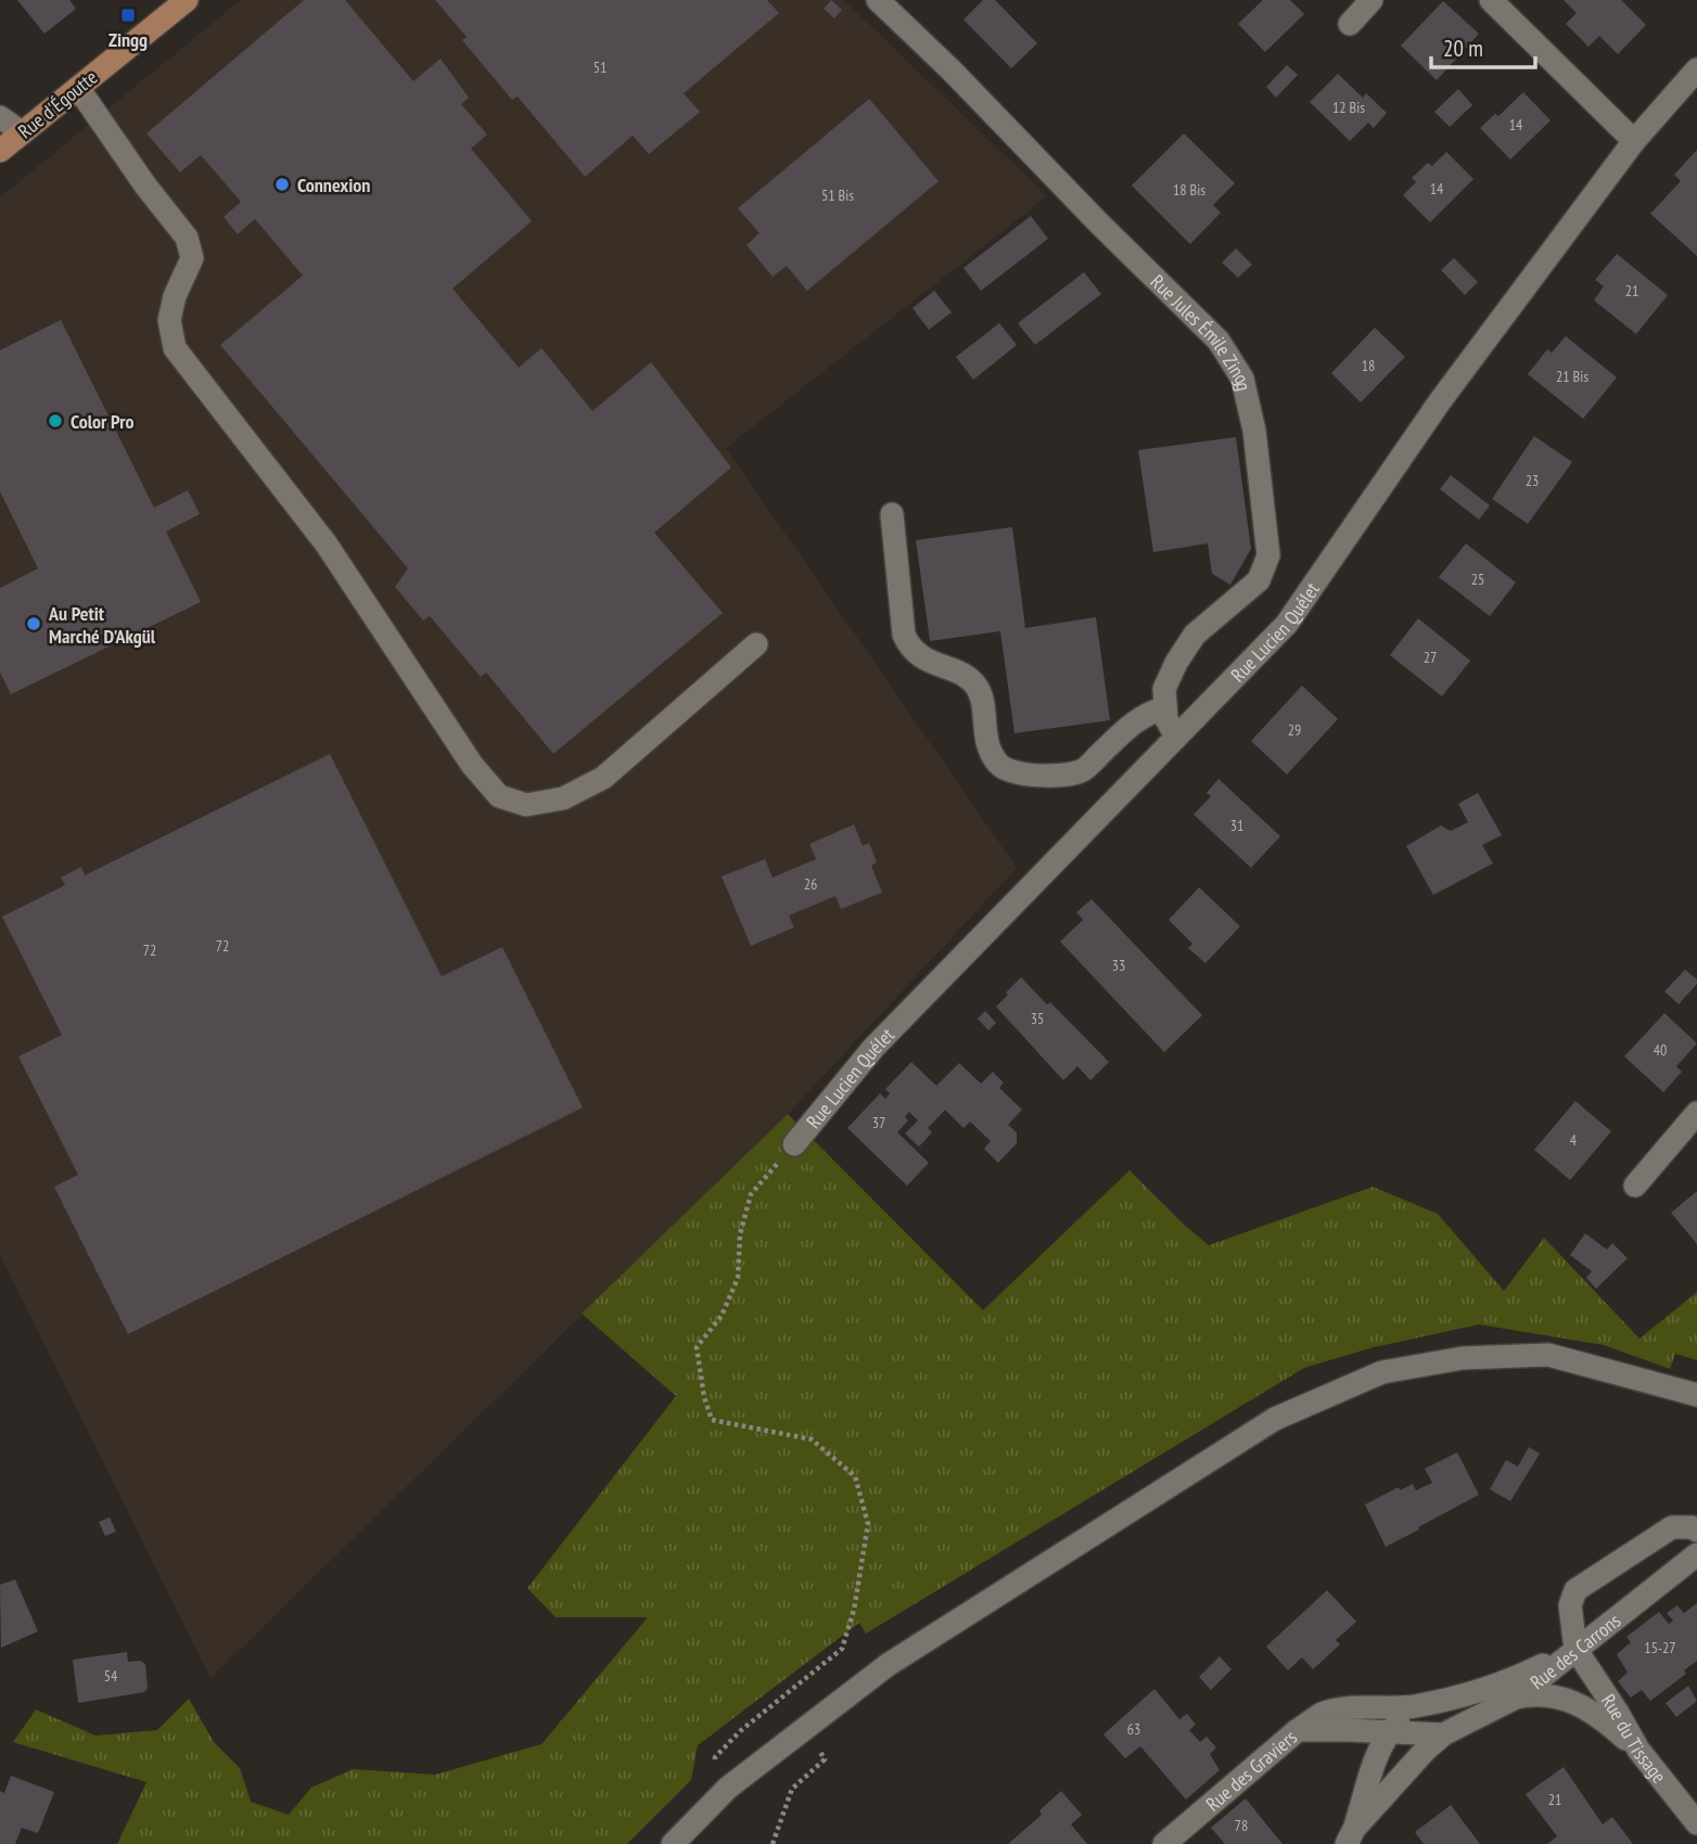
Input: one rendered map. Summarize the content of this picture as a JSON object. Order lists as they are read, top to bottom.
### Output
{
  "streets": {
    "main road": ["Rue d'Égoutte"],
    "street": [
      "Rue Jules Émile Zingg",
      "Rue Lucien Quélet",
      "Rue des Carrons",
      "Rue du Tissage",
      "Rue des Graviers"
    ]
  },
  "crossings": [
    ["Rue des Carrons", "Rue du Tissage"],
    ["Rue des Carrons", "Rue des Graviers"]
  ],
  "places": {
    "transit": ["Zingg"],
    "other": ["Connexion", "Color Pro", "Au Petit Marché D'Akgül"]
  },
  "house_numbers": [
    "51",
    "12 Bis",
    "14",
    "14",
    "18 Bis",
    "51 Bis",
    "21",
    "18",
    "21 Bis",
    "23",
    "25",
    "27",
    "29",
    "31",
    "26",
    "72",
    "72",
    "33",
    "35",
    "40",
    "37",
    "4",
    "15-27",
    "54",
    "63",
    "21",
    "78"
  ],
  "scale_bar": "20 m"
}
